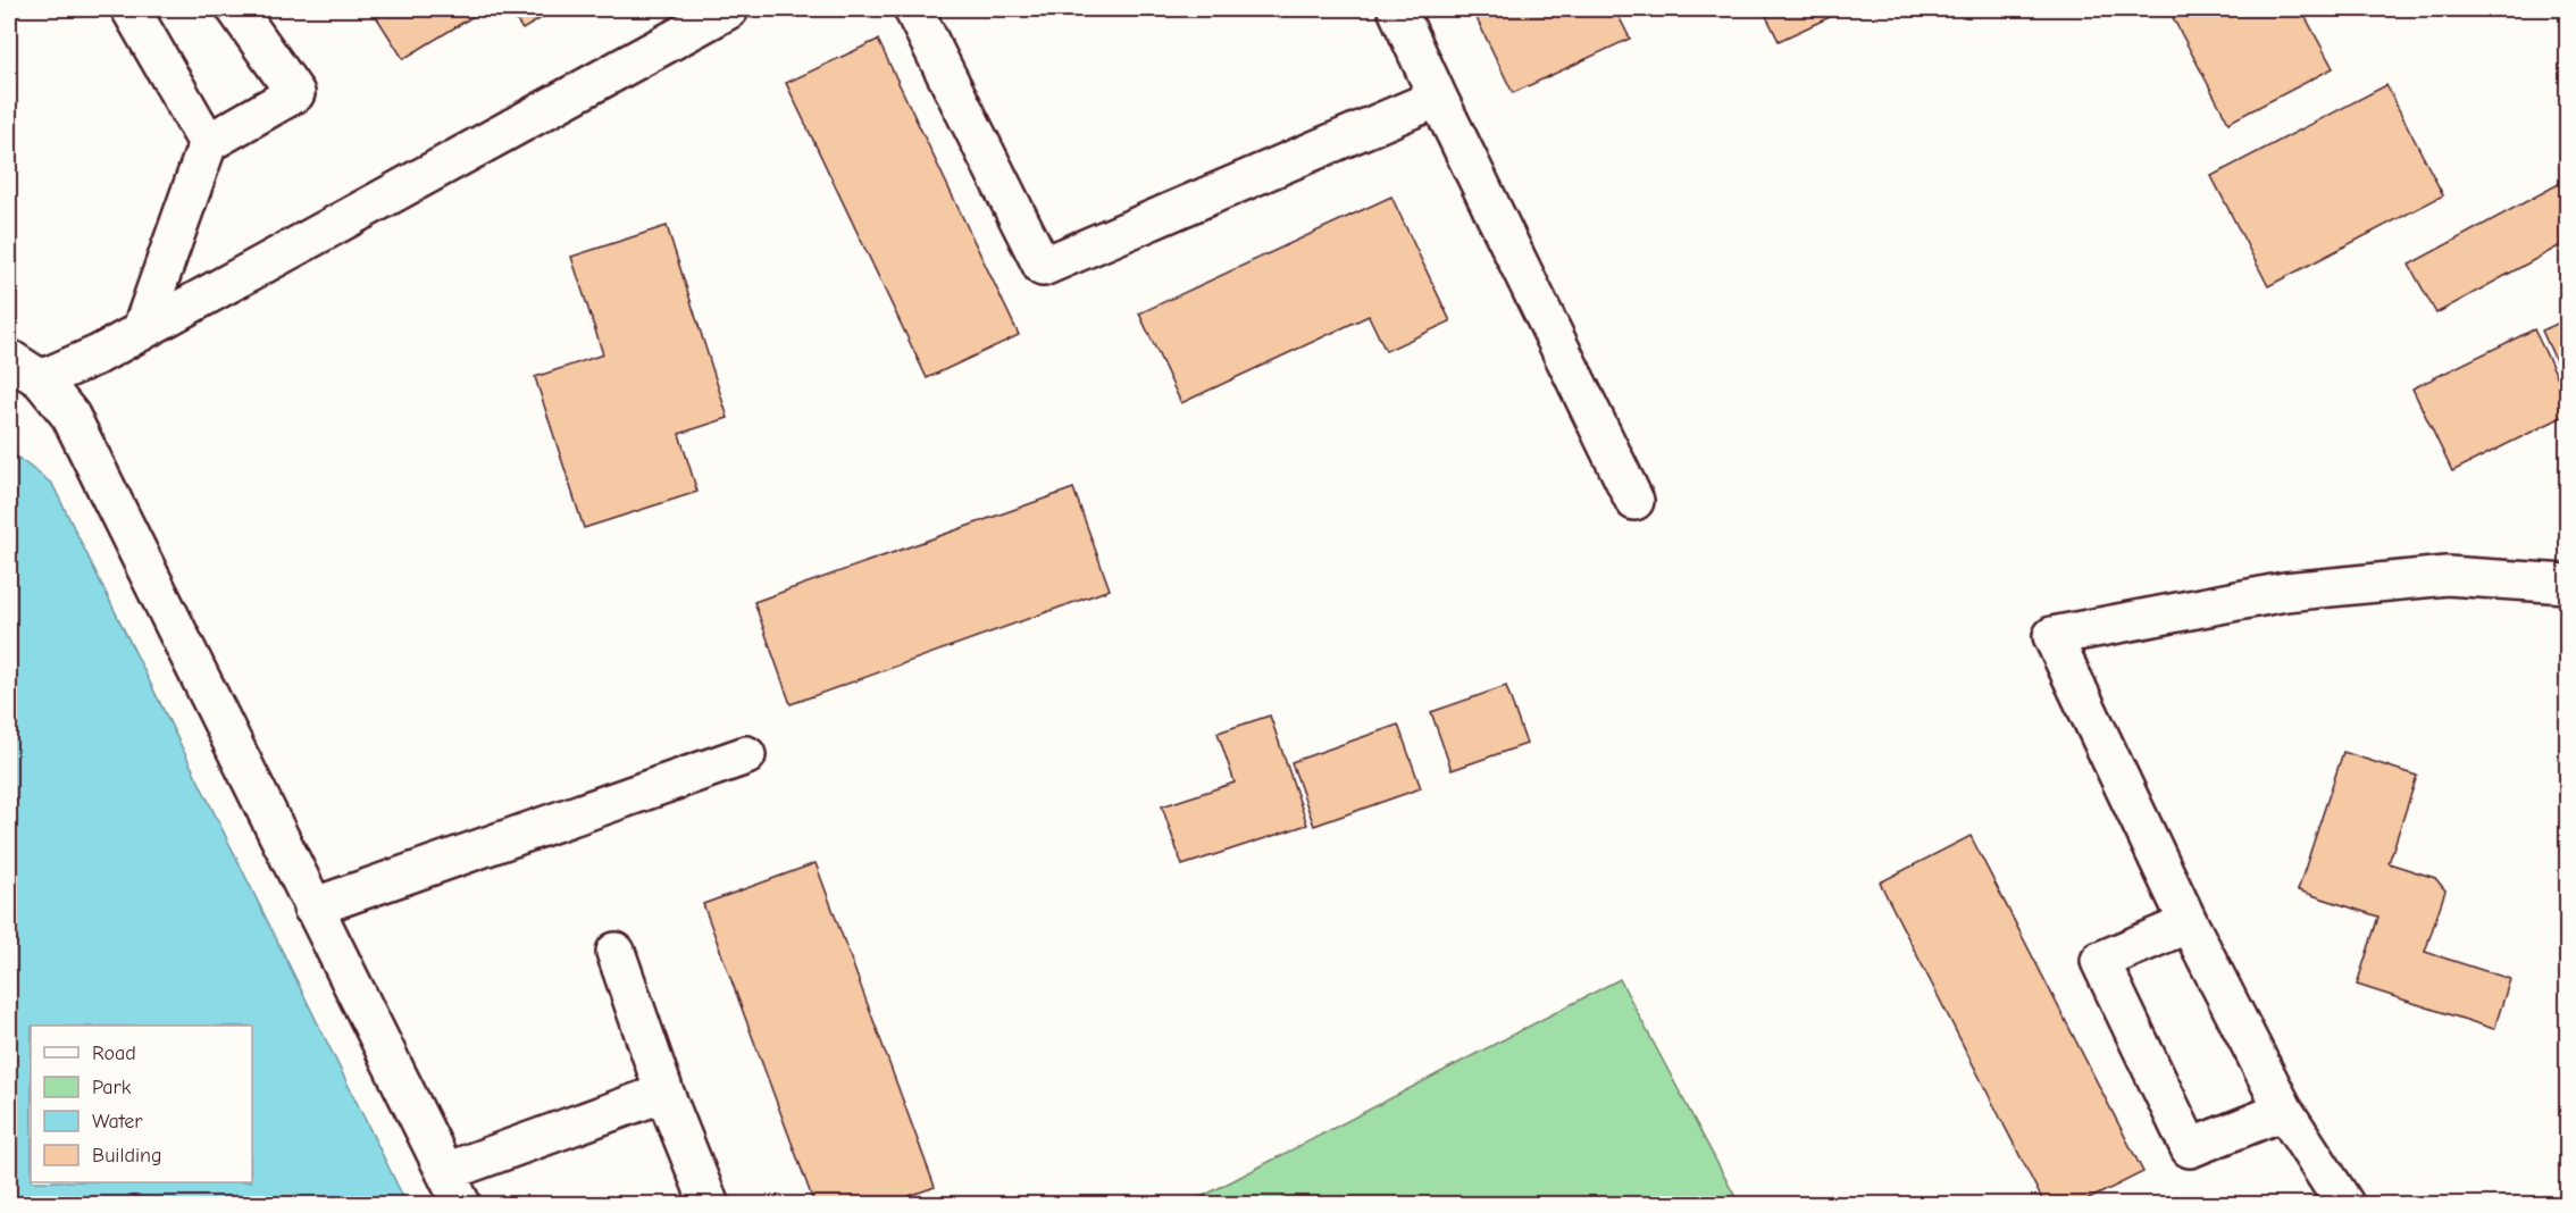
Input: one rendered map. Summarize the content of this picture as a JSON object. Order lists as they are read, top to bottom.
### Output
{
  "legend": [
    "Road",
    "Park",
    "Water",
    "Building"
  ]
}
